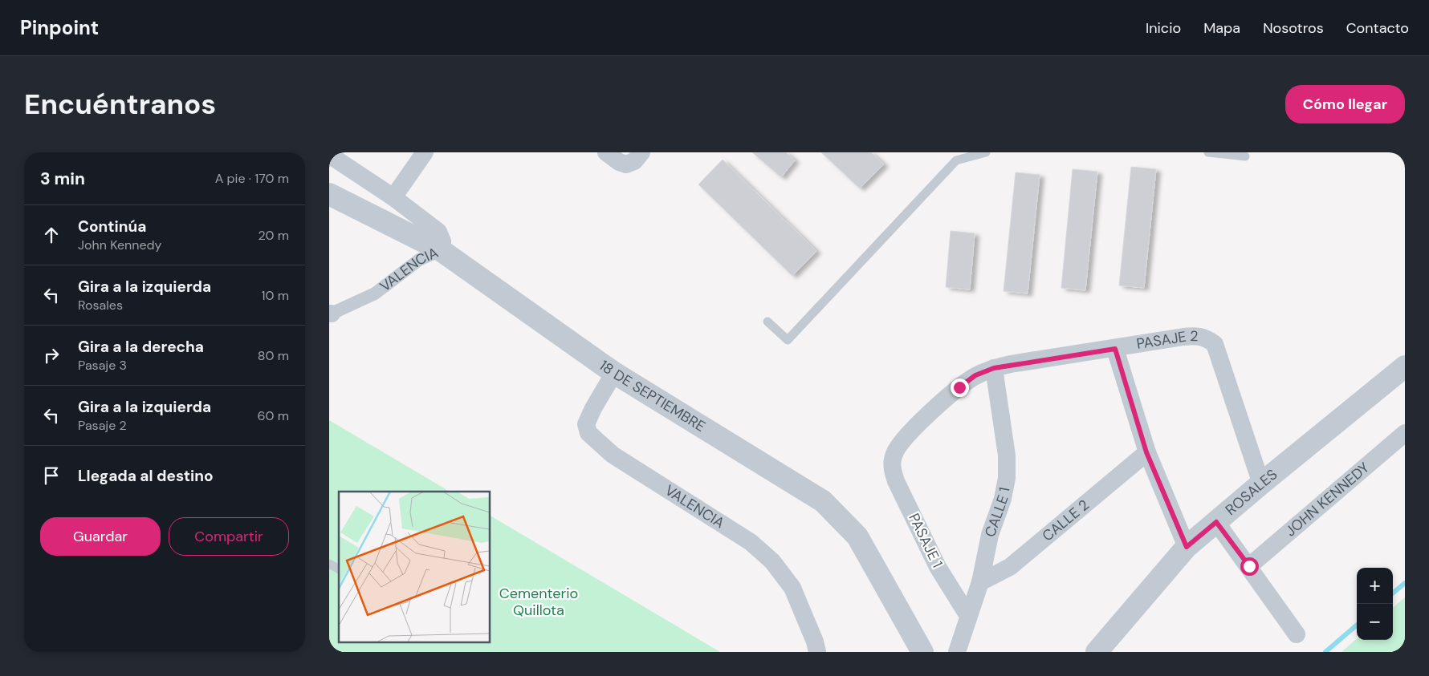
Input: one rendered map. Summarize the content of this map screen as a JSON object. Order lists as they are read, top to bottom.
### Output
{
  "streets": {
    "street": [
      "VALENCIA",
      "PASAJE 2",
      "18 DE SEPTIEMBRE",
      "ROSALES",
      "JOHN KENNEDY",
      "CALLE 1",
      "CALLE 2",
      "PASAJE 1"
    ]
  },
  "crossings": [
    ["VALENCIA", "18 DE SEPTIEMBRE"],
    ["PASAJE 2", "ROSALES"],
    ["PASAJE 2", "CALLE 1"],
    ["PASAJE 2", "PASAJE 1"],
    ["CALLE 1", "CALLE 2"],
    ["CALLE 1", "PASAJE 1"]
  ],
  "parks": ["Cementerio Quillota"],
  "page": {
    "header": "Pinpoint",
    "nav": [
      "Inicio",
      "Mapa",
      "Nosotros",
      "Contacto"
    ],
    "buttons": [
      "Cómo llegar",
      ["Guardar", "Compartir"]
    ],
    "title": "Encuéntranos",
    "heading": ["3 min", "A pie · 170 m"],
    "list": [
      ["Continúa", "John Kennedy", "20 m"],
      ["Gira a la izquierda", "Rosales", "10 m"],
      ["Gira a la derecha", "Pasaje 3", "80 m"],
      ["Gira a la izquierda", "Pasaje 2", "60 m"],
      "Llegada al destino"
    ],
    "map_buttons": ["+", "−"]
  }
}
